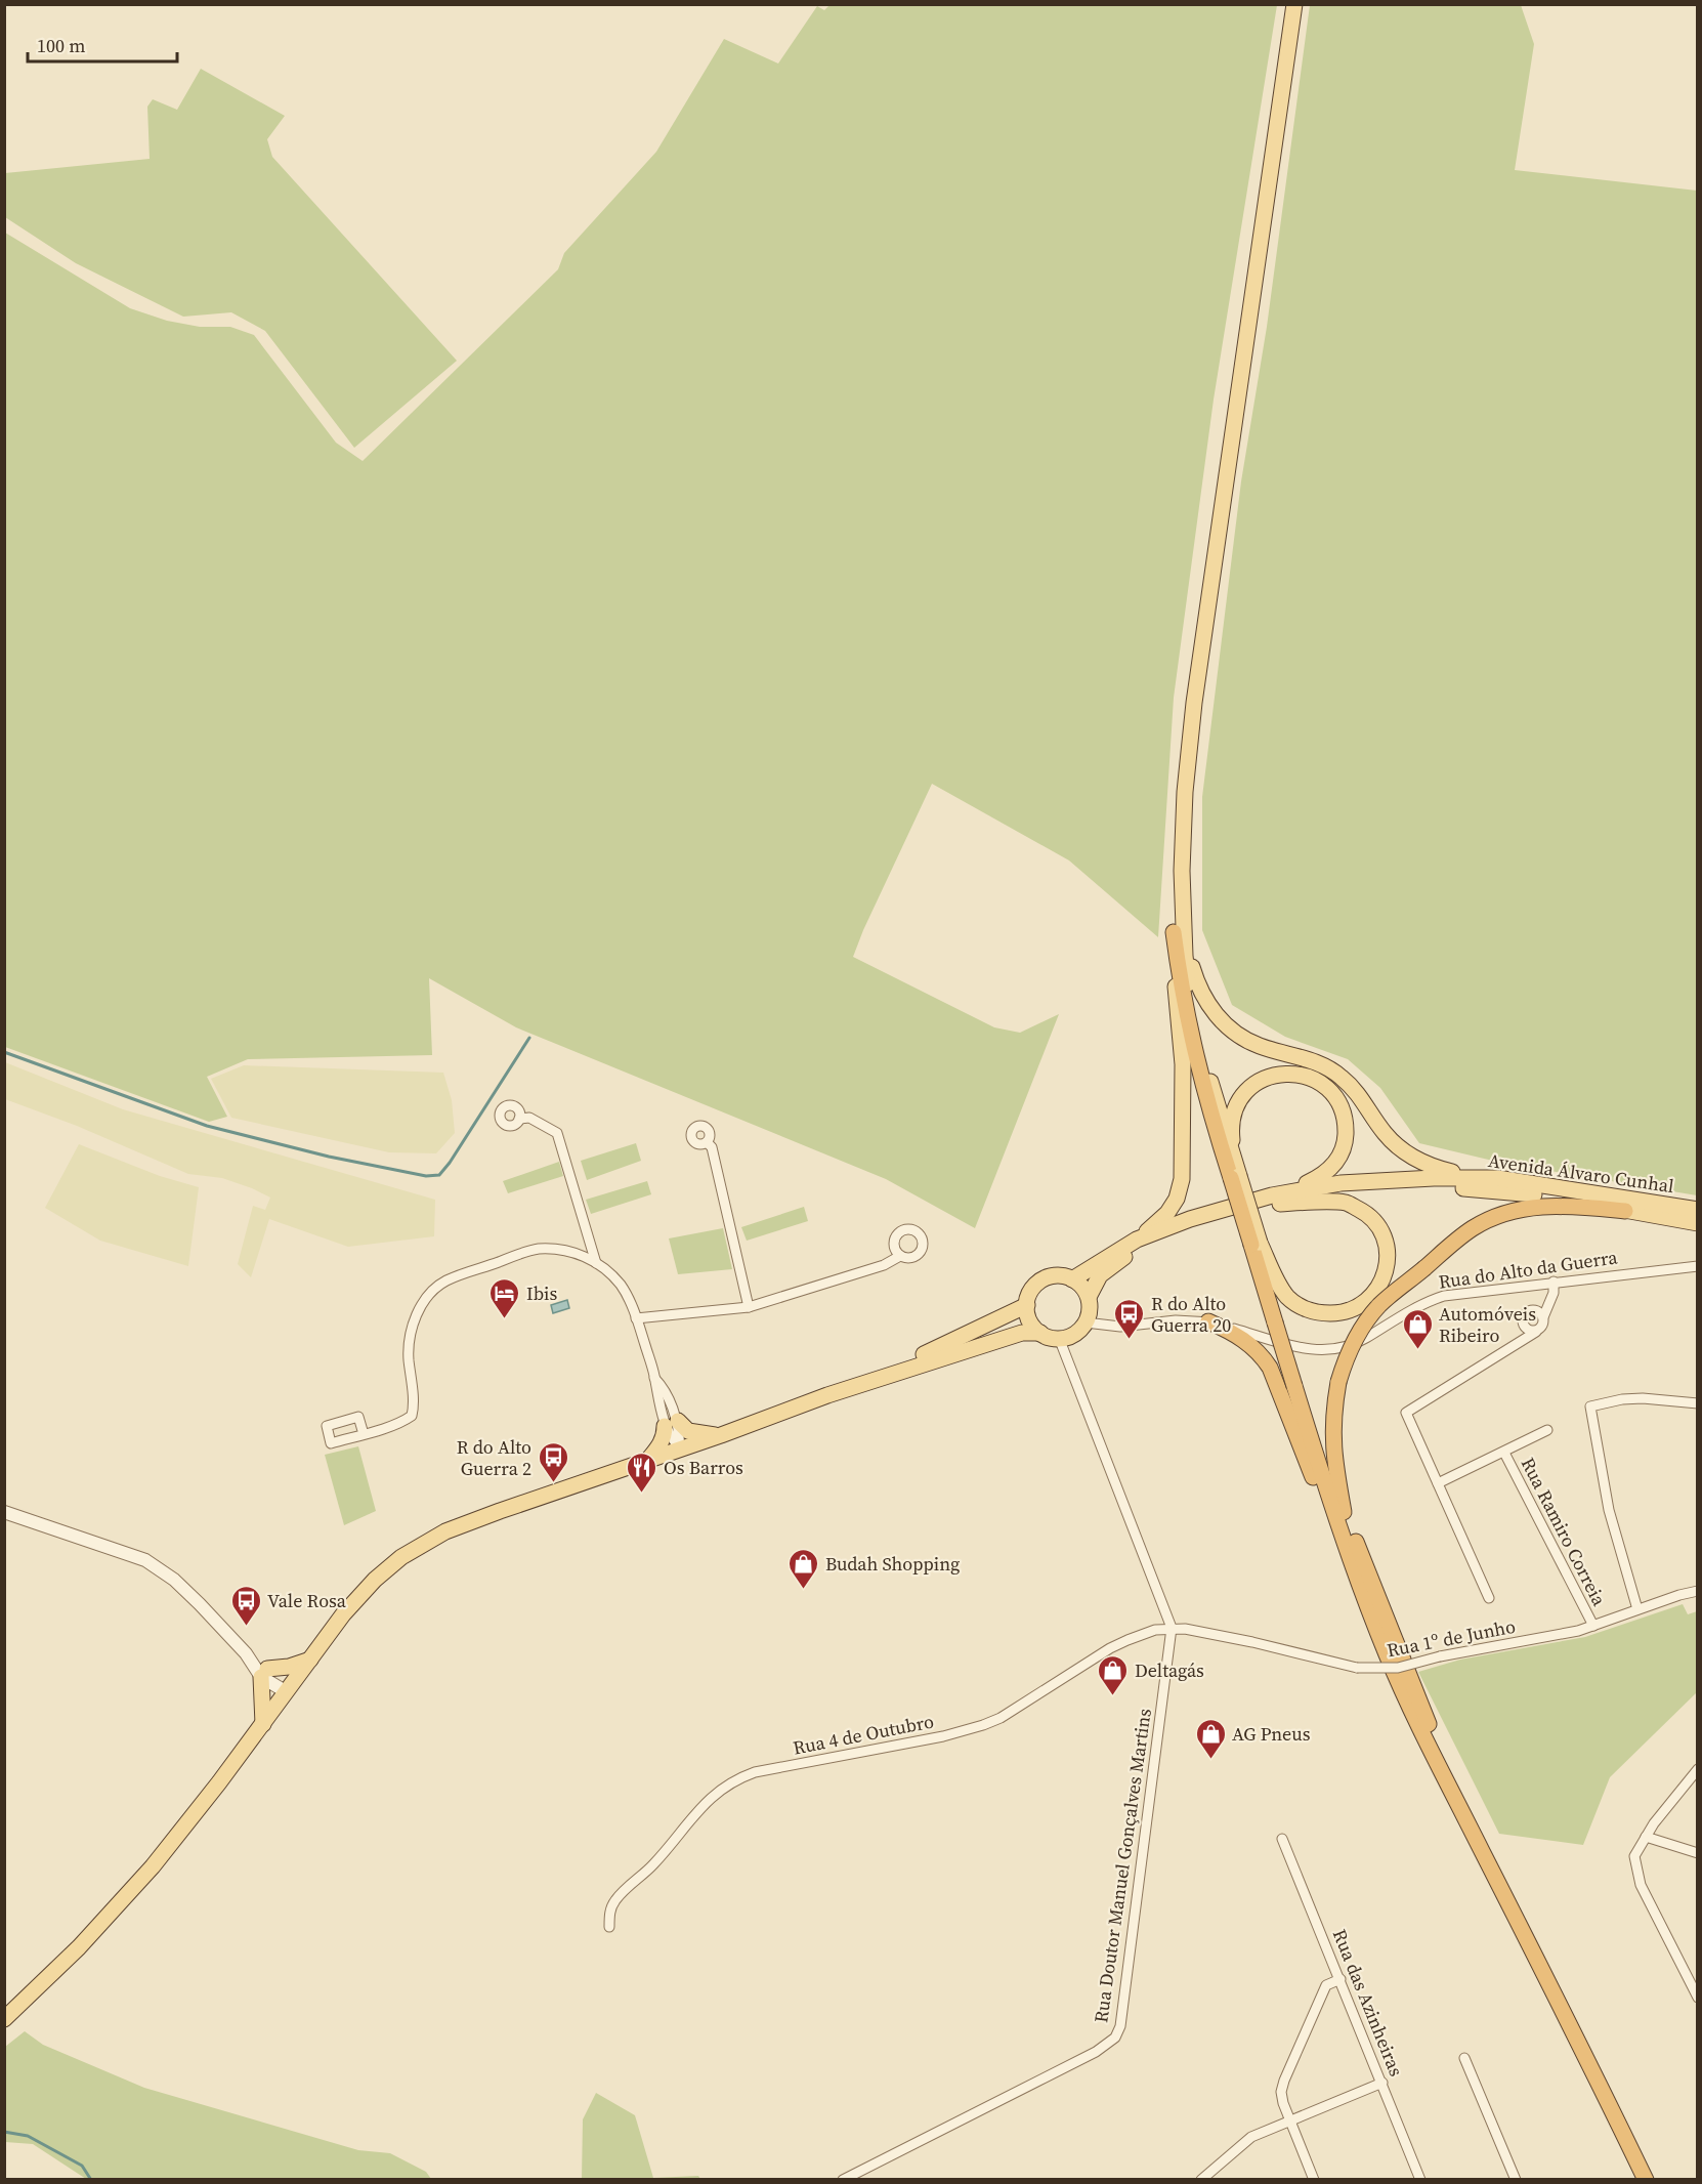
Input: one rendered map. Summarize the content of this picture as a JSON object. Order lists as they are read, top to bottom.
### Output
{
  "streets": {
    "main road": ["Avenida Álvaro Cunhal"],
    "street": [
      "Rua do Alto da Guerra",
      "Rua Ramiro Correia",
      "Rua 1º de Junho",
      "Rua 4 de Outubro",
      "Rua Doutor Manuel Gonçalves Martins",
      "Rua das Azinheiras"
    ]
  },
  "crossings": [
    ["Avenida Álvaro Cunhal", "Rua do Alto da Guerra"],
    ["Avenida Álvaro Cunhal", "Rua Doutor Manuel Gonçalves Martins"],
    ["Rua do Alto da Guerra", "Rua Doutor Manuel Gonçalves Martins"],
    ["Rua Ramiro Correia", "Rua 1º de Junho"],
    ["Rua 1º de Junho", "Rua 4 de Outubro"],
    ["Rua 1º de Junho", "Rua Doutor Manuel Gonçalves Martins"],
    ["Rua 4 de Outubro", "Rua Doutor Manuel Gonçalves Martins"]
  ],
  "places": {
    "hotel": ["Ibis"],
    "bus stop": ["R do Alto Guerra 20", "R do Alto Guerra 2", "Vale Rosa"],
    "shop": [
      "Automóveis Ribeiro",
      "Budah Shopping",
      "Deltagás",
      "AG Pneus"
    ],
    "restaurant": ["Os Barros"]
  },
  "scale_bar": "100 m"
}
